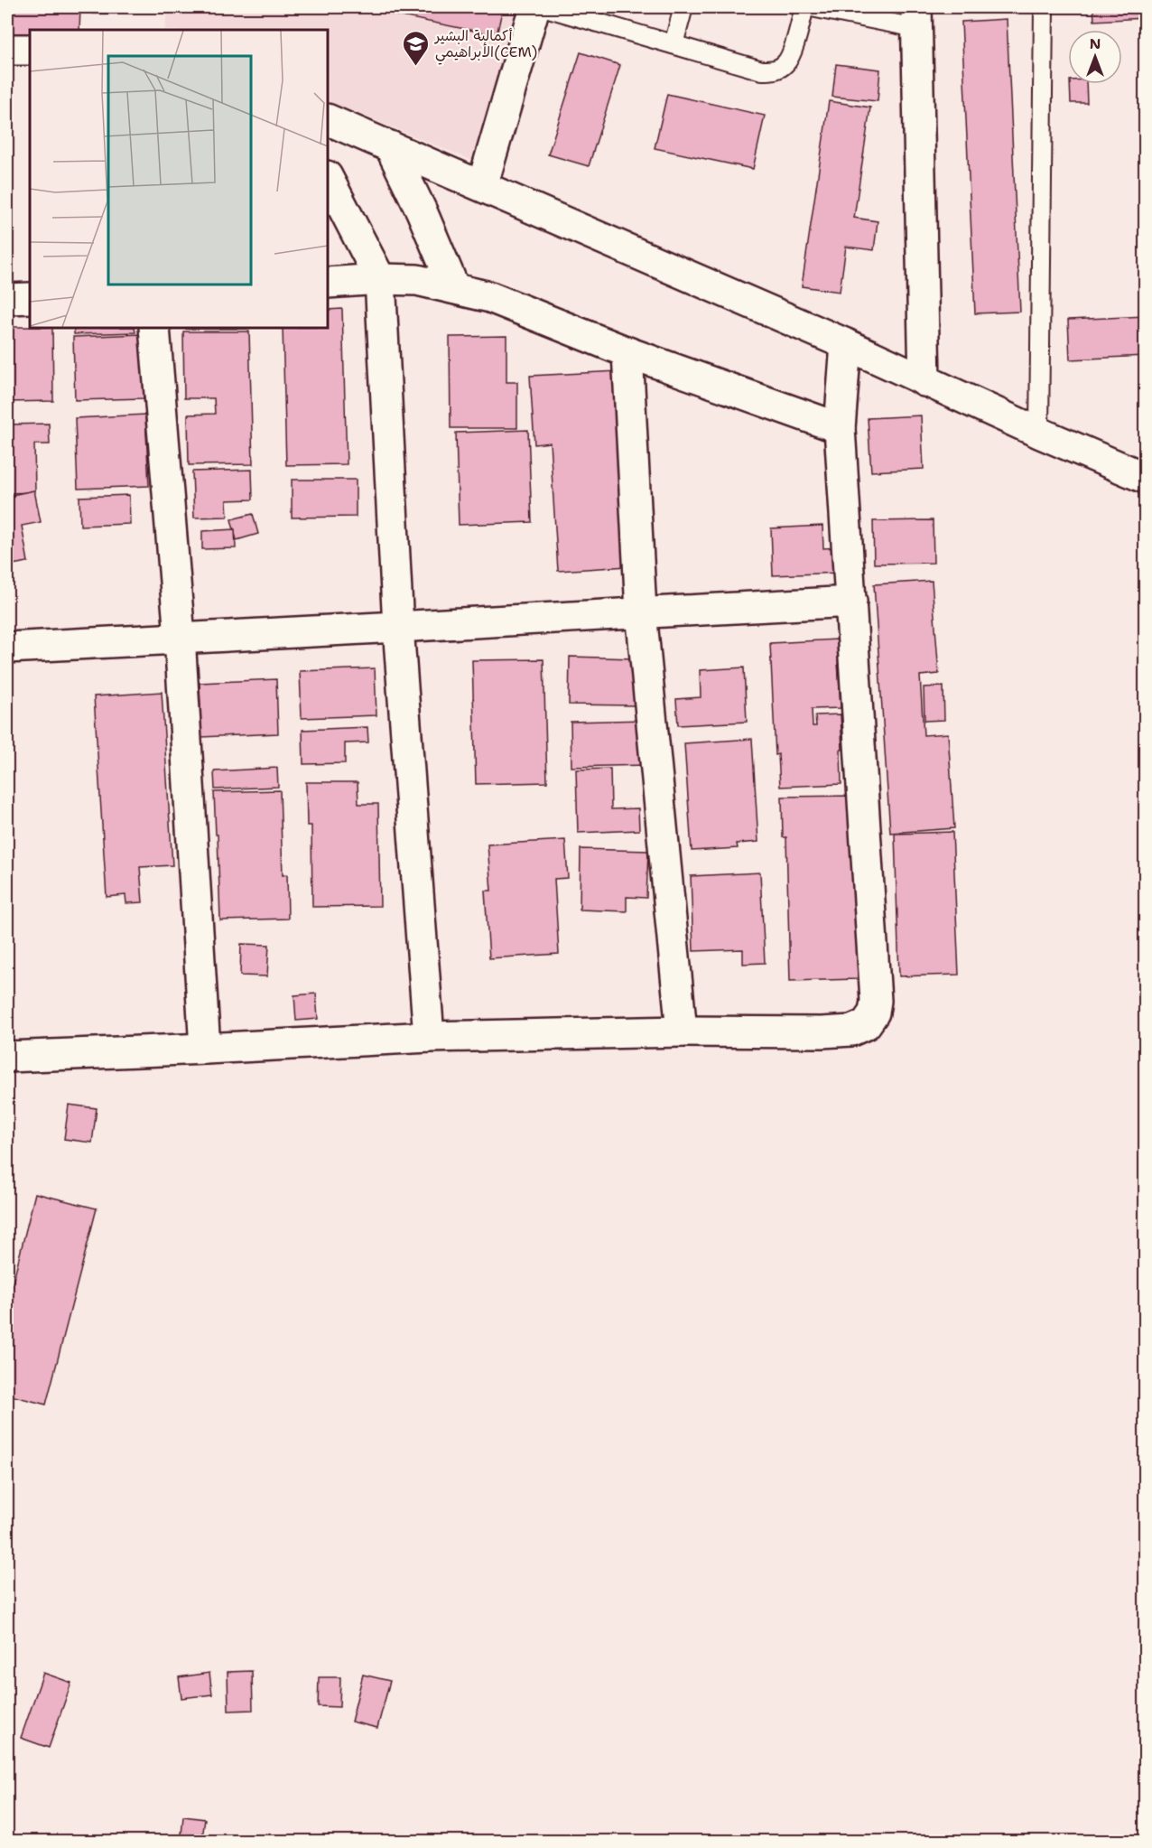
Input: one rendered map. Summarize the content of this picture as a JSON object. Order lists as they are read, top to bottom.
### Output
{
  "places": {
    "school or university": ["أكمالية البشير الأبراهيمي(CEM)"]
  },
  "north": "top"
}
